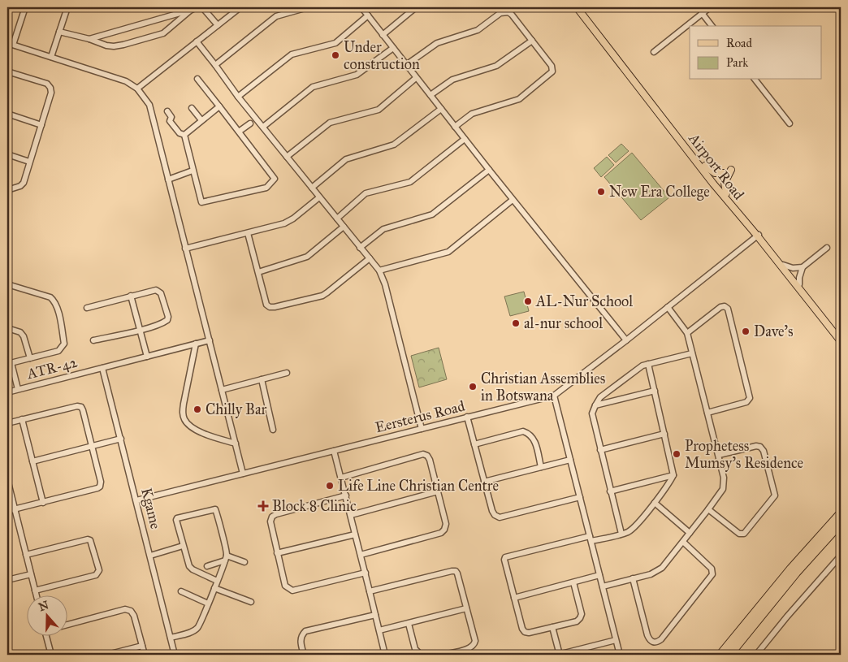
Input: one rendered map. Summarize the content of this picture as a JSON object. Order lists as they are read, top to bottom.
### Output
{
  "streets": {
    "main road": ["Airport Road"],
    "street": ["ATR-42", "Eersterus Road", "Kgame"]
  },
  "crossings": [
    ["Airport Road", "Eersterus Road"],
    ["ATR-42", "Kgame"],
    ["Eersterus Road", "Kgame"]
  ],
  "places": {
    "other": [
      "Under construction",
      "New Era College",
      "AL-Nur School",
      "al-nur school",
      "Dave's",
      "Christian Assemblies in Botswana",
      "Chilly Bar",
      "Prophetess Mumsy's Residence",
      "Life Line Christian Centre"
    ],
    "health": ["Block 8 Clinic"]
  },
  "legend": ["Road", "Park"],
  "north": "top"
}
